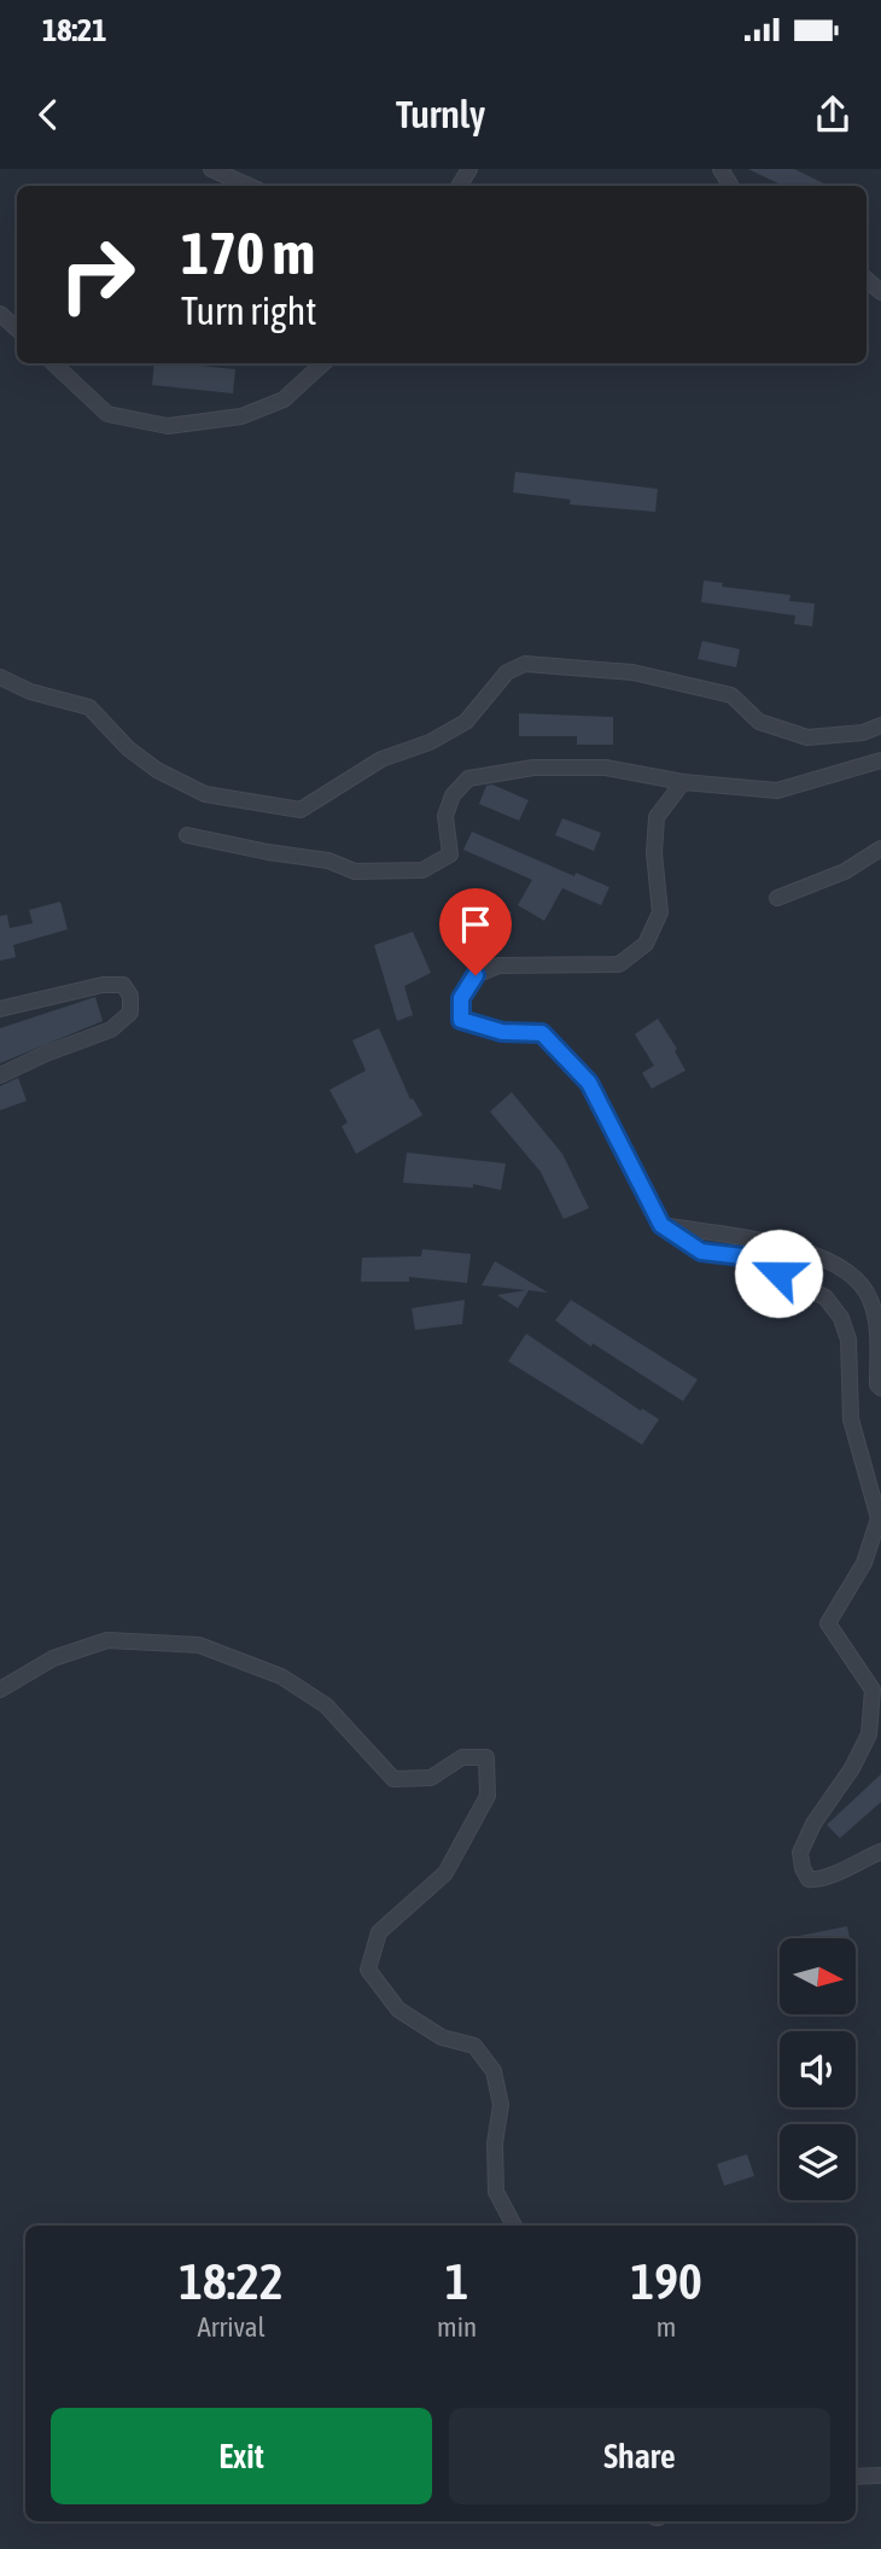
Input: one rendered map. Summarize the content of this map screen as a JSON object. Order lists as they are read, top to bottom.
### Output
{
  "north": "right",
  "page": {
    "status": "18:21",
    "header": "Turnly",
    "turn": ["170 m", "Turn right"],
    "eta": [
      "18:22",
      "Arrival",
      "1",
      "min",
      "190",
      "m"
    ],
    "buttons": ["Exit", "Share"]
  }
}
